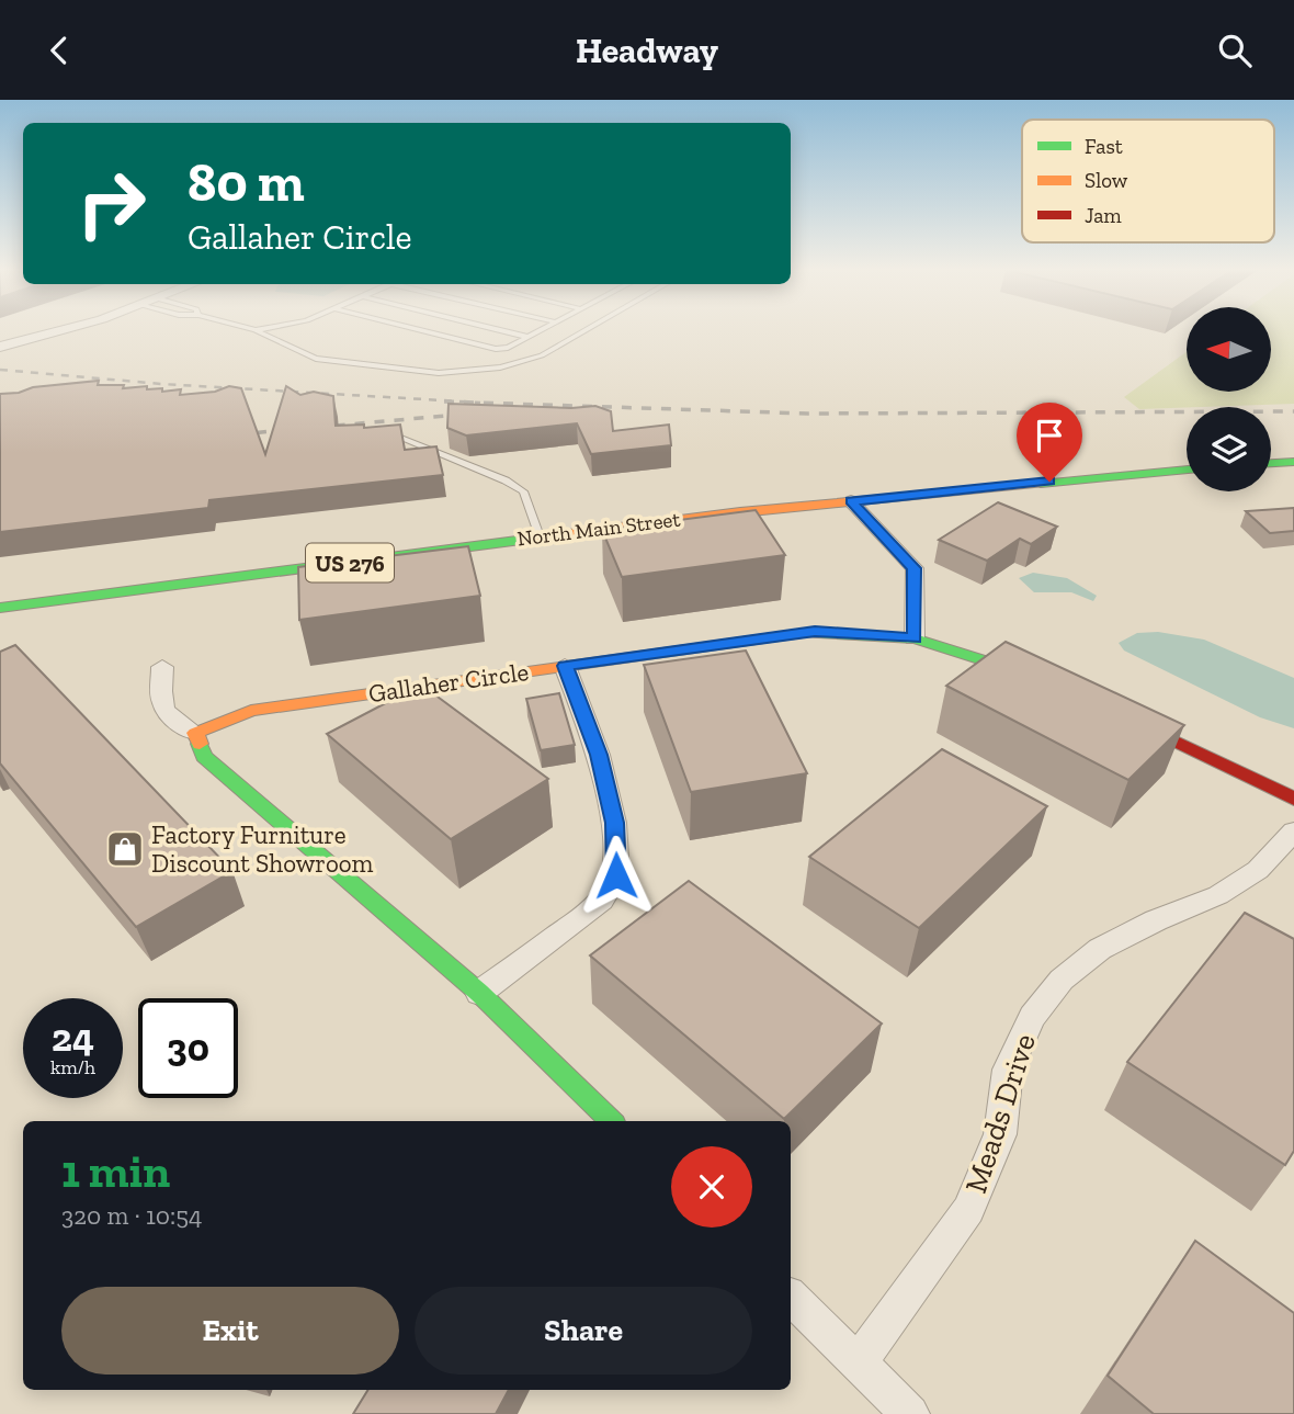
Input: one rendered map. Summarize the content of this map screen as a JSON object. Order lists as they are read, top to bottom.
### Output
{
  "streets": {
    "street": [
      "North Main Street",
      "US 276",
      "Gallaher Circle",
      "Meads Drive"
    ]
  },
  "places": {
    "shop": ["Factory Furniture Discount Showroom"]
  },
  "legend": ["Fast", "Slow", "Jam"],
  "north": "left",
  "page": {
    "header": "Headway",
    "turn": ["80 m", "Gallaher Circle"],
    "speed": "24 km/h",
    "limit": "30",
    "heading": ["1 min", "320 m · 10:54"],
    "buttons": ["Exit", "Share"]
  }
}
